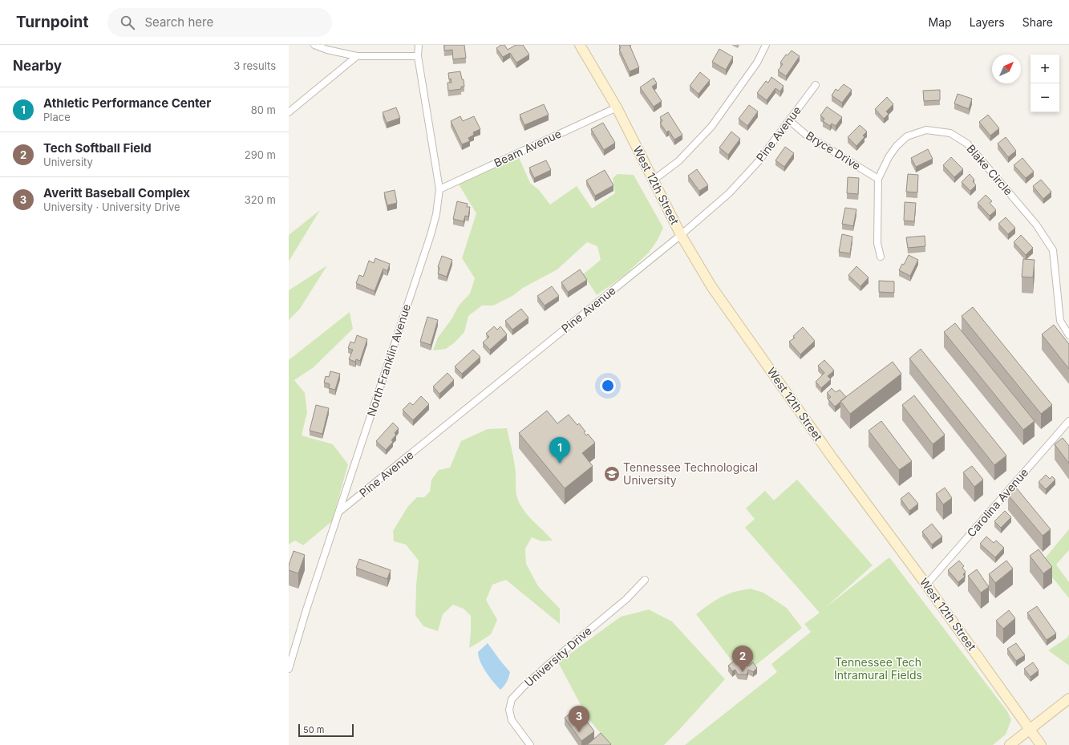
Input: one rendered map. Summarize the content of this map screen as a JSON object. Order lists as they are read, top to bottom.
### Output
{
  "streets": {
    "main road": ["West 12th Street"],
    "street": [
      "Pine Avenue",
      "Beam Avenue",
      "Bryce Drive",
      "Blake Circle",
      "North Franklin Avenue",
      "Carolina Avenue",
      "University Drive"
    ]
  },
  "crossings": [
    ["Pine Avenue", "Bryce Drive"],
    ["Pine Avenue", "West 12th Street"],
    ["Pine Avenue", "North Franklin Avenue"],
    ["Beam Avenue", "West 12th Street"],
    ["Beam Avenue", "North Franklin Avenue"],
    ["Bryce Drive", "Blake Circle"],
    ["West 12th Street", "Carolina Avenue"]
  ],
  "parks": ["Tennessee Tech Intramural Fields"],
  "places": {
    "school or university": ["Tennessee Technological University"]
  },
  "scale_bar": "50 m",
  "north": "top right",
  "page": {
    "header": "Turnpoint",
    "search": "Search here",
    "nav": ["Map", "Layers", "Share"],
    "heading": ["Nearby", "3 results"],
    "map_buttons": ["+", "−"],
    "list": [
      {
        "mark": "1",
        "name": "Athletic Performance Center",
        "note": "Place",
        "value": "80 m"
      },
      {
        "mark": "2",
        "name": "Tech Softball Field",
        "note": "University",
        "value": "290 m"
      },
      {
        "mark": "3",
        "name": "Averitt Baseball Complex",
        "note": "University · University Drive",
        "value": "320 m"
      }
    ],
    "pins": ["1", "2", "3"],
    "scale": "50 m"
  }
}
